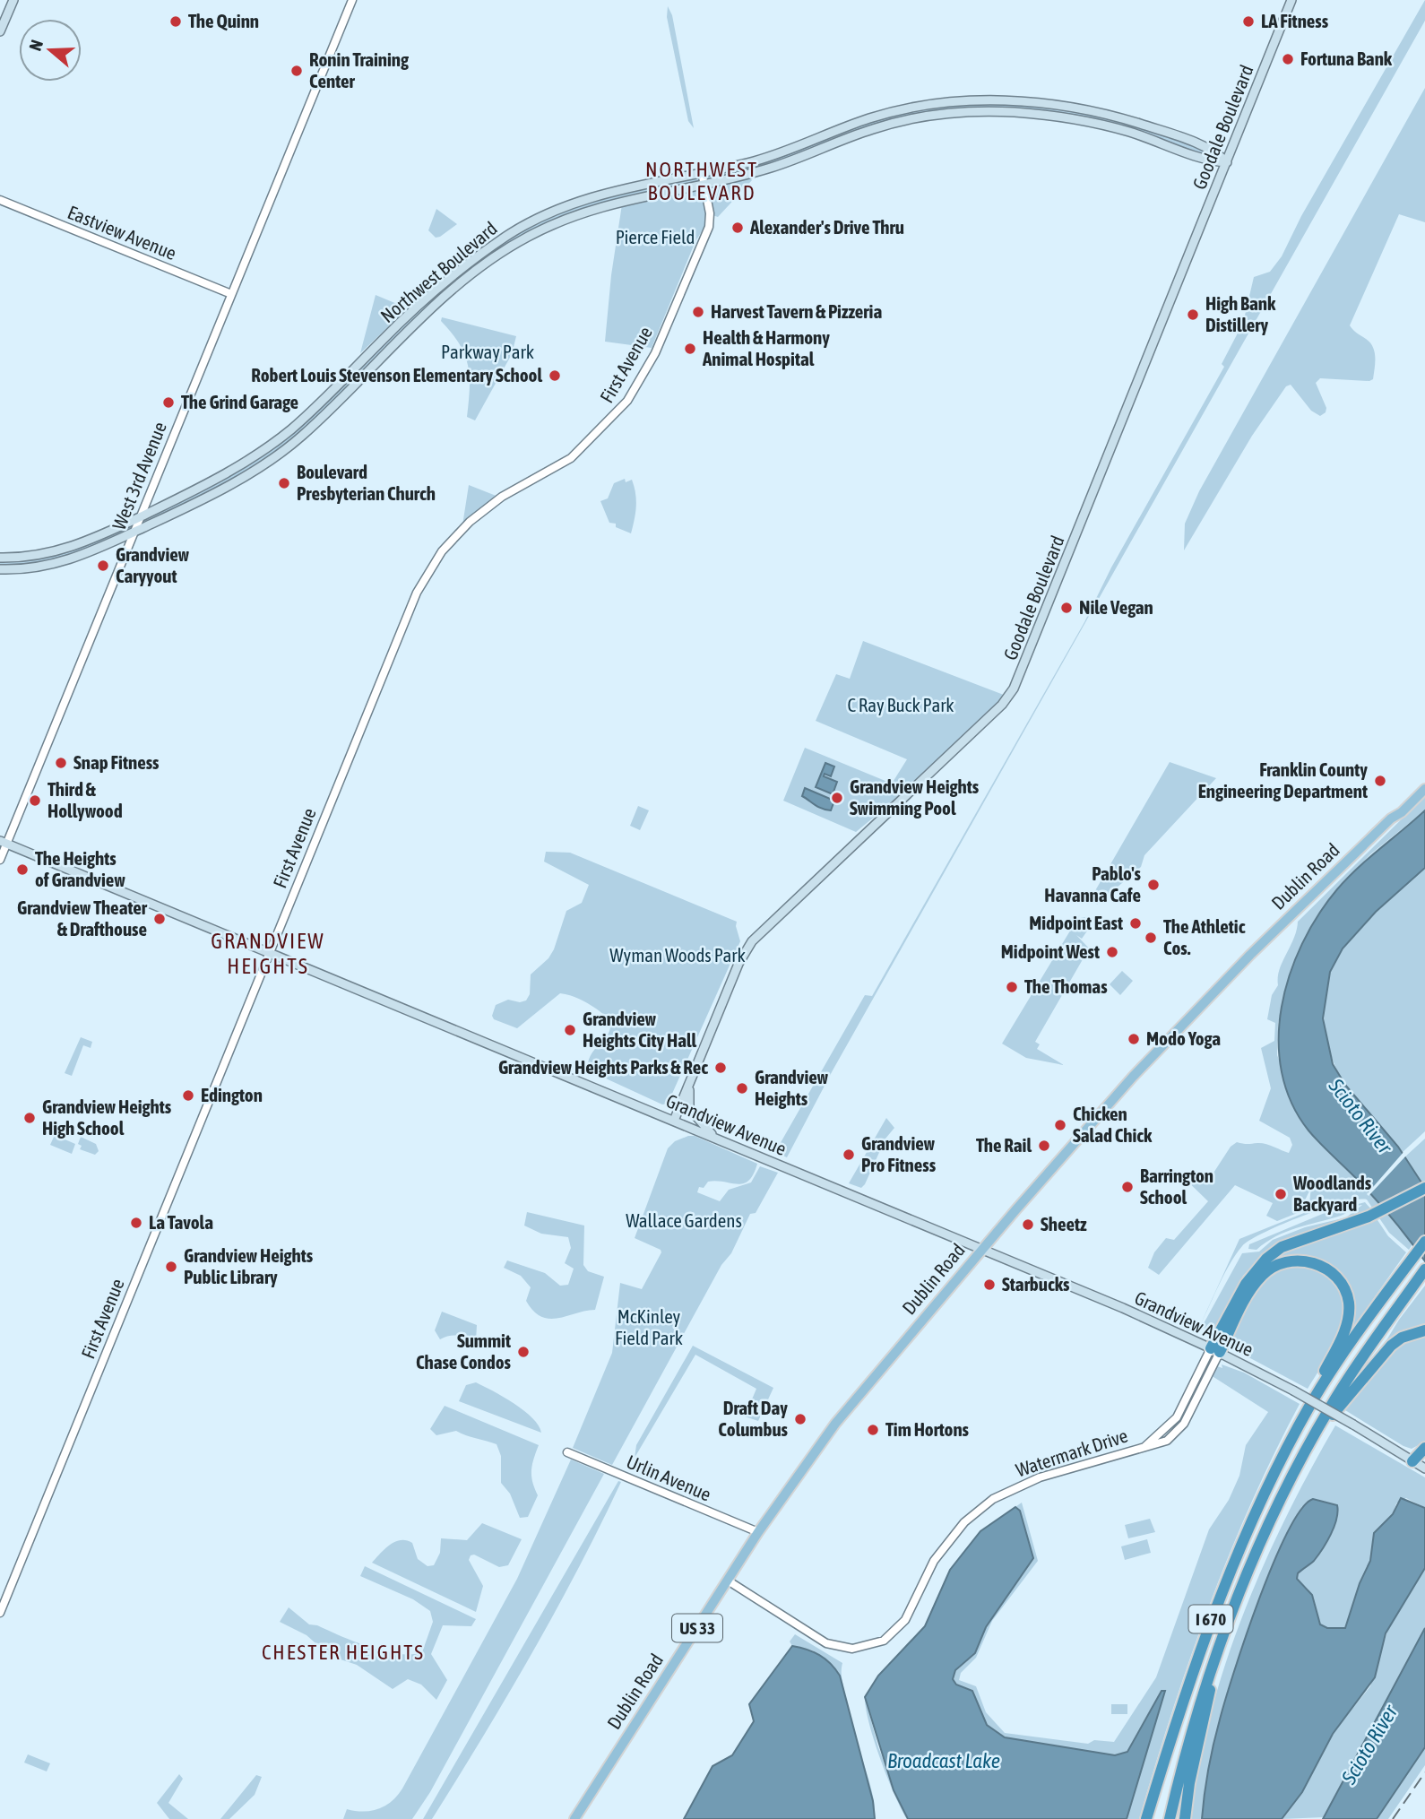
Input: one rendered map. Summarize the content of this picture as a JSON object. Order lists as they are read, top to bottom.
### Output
{
  "streets": {
    "highway": ["I 670"],
    "main road": [
      "Goodale Boulevard",
      "Northwest Boulevard",
      "Dublin Road",
      "Grandview Avenue",
      "US 33"
    ],
    "street": [
      "Eastview Avenue",
      "First Avenue",
      "West 3rd Avenue",
      "Watermark Drive",
      "Urlin Avenue"
    ]
  },
  "crossings": [
    ["Goodale Boulevard", "Northwest Boulevard"],
    ["Goodale Boulevard", "Grandview Avenue"],
    ["Eastview Avenue", "West 3rd Avenue"],
    ["Northwest Boulevard", "First Avenue"],
    ["Northwest Boulevard", "West 3rd Avenue"],
    ["First Avenue", "Grandview Avenue"],
    ["West 3rd Avenue", "Grandview Avenue"],
    ["Dublin Road", "Grandview Avenue"],
    ["Dublin Road", "Watermark Drive"],
    ["Dublin Road", "Urlin Avenue"],
    ["Grandview Avenue", "Watermark Drive"]
  ],
  "districts": ["NORTHWEST BOULEVARD", "GRANDVIEW HEIGHTS", "CHESTER HEIGHTS"],
  "water": ["Scioto River", "Broadcast Lake"],
  "parks": [
    "Pierce Field",
    "Parkway Park",
    "C Ray Buck Park",
    "Wyman Woods Park",
    "Wallace Gardens",
    "McKinley Field Park"
  ],
  "places": [
    "The Quinn",
    "LA Fitness",
    "Fortuna Bank",
    "Ronin Training Center",
    "Alexander's Drive Thru",
    "Harvest Tavern & Pizzeria",
    "High Bank Distillery",
    "Health & Harmony Animal Hospital",
    "Robert Louis Stevenson Elementary School",
    "The Grind Garage",
    "Boulevard Presbyterian Church",
    "Grandview Caryyout",
    "Nile Vegan",
    "Snap Fitness",
    "Franklin County Engineering Department",
    "Grandview Heights Swimming Pool",
    "Third & Hollywood",
    "The Heights of Grandview",
    "Pablo's Havanna Cafe",
    "Grandview Theater & Drafthouse",
    "Midpoint East",
    "The Athletic Cos.",
    "Midpoint West",
    "The Thomas",
    "Grandview Heights City Hall",
    "Modo Yoga",
    "Grandview Heights Parks & Rec",
    "Grandview Heights",
    "Edington",
    "Grandview Heights High School",
    "Chicken Salad Chick",
    "The Rail",
    "Grandview Pro Fitness",
    "Barrington School",
    "Woodlands Backyard",
    "La Tavola",
    "Sheetz",
    "Grandview Heights Public Library",
    "Starbucks",
    "Summit Chase Condos",
    "Draft Day Columbus",
    "Tim Hortons"
  ],
  "north": "left"
}
